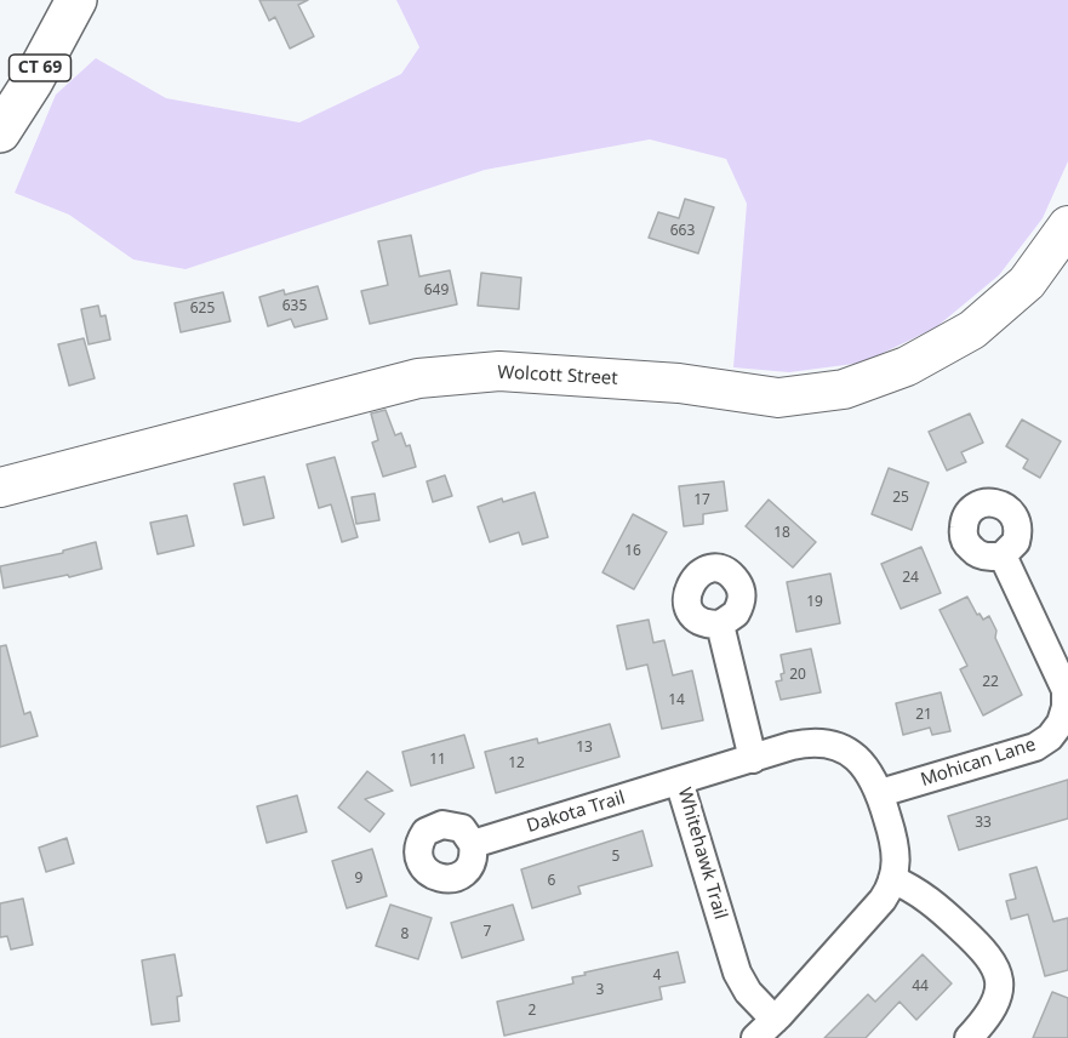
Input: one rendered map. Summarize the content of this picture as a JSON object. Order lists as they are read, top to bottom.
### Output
{
  "streets": {
    "main road": ["CT 69", "Wolcott Street"],
    "street": ["Mohican Lane", "Dakota Trail", "Whitehawk Trail"]
  },
  "crossings": [
    ["Mohican Lane", "Whitehawk Trail"],
    ["Dakota Trail", "Whitehawk Trail"]
  ],
  "house_numbers": [
    "663",
    "649",
    "635",
    "625",
    "25",
    "17",
    "18",
    "16",
    "24",
    "19",
    "20",
    "22",
    "14",
    "21",
    "13",
    "11",
    "12",
    "33",
    "5",
    "9",
    "6",
    "7",
    "8",
    "4",
    "44",
    "3",
    "2"
  ]
}
